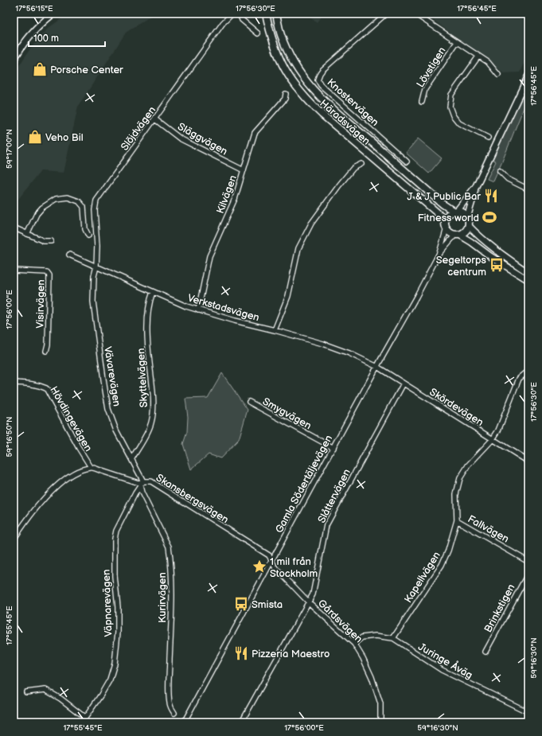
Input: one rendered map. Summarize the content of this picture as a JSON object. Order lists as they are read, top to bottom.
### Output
{
  "streets": {
    "main road": ["Häradsvägen"],
    "street": [
      "Lövstigen",
      "Knostervägen",
      "Slöjdvägen",
      "Släggvägen",
      "Kilvägen",
      "Visirvägen",
      "Verkstadsvägen",
      "Vävarevägen",
      "Skyttelvägen",
      "Skördevägen",
      "Smygvägen",
      "Hövdingevägen",
      "Gamla Södertäljevägen",
      "Slåttervägen",
      "Skansbergsvägen",
      "Fallvägen",
      "Kapellvägen",
      "Kurirvägen",
      "Väpnarevägen",
      "Brinkstigen",
      "Gårdsvägen",
      "Juringe Åväg"
    ]
  },
  "crossings": [
    ["Häradsvägen", "Gamla Södertäljevägen"],
    ["Slöjdvägen", "Släggvägen"],
    ["Slöjdvägen", "Verkstadsvägen"],
    ["Slöjdvägen", "Vävarevägen"],
    ["Släggvägen", "Kilvägen"],
    ["Kilvägen", "Verkstadsvägen"],
    ["Verkstadsvägen", "Vävarevägen"],
    ["Verkstadsvägen", "Skyttelvägen"],
    ["Verkstadsvägen", "Skördevägen"],
    ["Verkstadsvägen", "Gamla Södertäljevägen"],
    ["Vävarevägen", "Skyttelvägen"],
    ["Vävarevägen", "Skansbergsvägen"],
    ["Vävarevägen", "Väpnarevägen"],
    ["Skördevägen", "Gamla Södertäljevägen"],
    ["Skördevägen", "Slåttervägen"],
    ["Skördevägen", "Kapellvägen"],
    ["Smygvägen", "Gamla Södertäljevägen"],
    ["Hövdingevägen", "Skansbergsvägen"],
    ["Gamla Södertäljevägen", "Skansbergsvägen"],
    ["Gamla Södertäljevägen", "Gårdsvägen"],
    ["Slåttervägen", "Gårdsvägen"],
    ["Skansbergsvägen", "Väpnarevägen"],
    ["Skansbergsvägen", "Gårdsvägen"],
    ["Fallvägen", "Kapellvägen"],
    ["Kapellvägen", "Juringe Åväg"],
    ["Kurirvägen", "Väpnarevägen"],
    ["Gårdsvägen", "Juringe Åväg"]
  ],
  "places": {
    "shop": ["Porsche Center", "Veho Bil"],
    "restaurant": ["J & J Public Bar", "Pizzeria Maestro"],
    "sports": ["Fitness world"],
    "bus stop": ["Segeltorps centrum", "Smista"],
    "place": ["1 mil från Stockholm"]
  },
  "scale_bar": "100 m",
  "coordinates": [
    "17°56'15\"E",
    "17°56'30\"E",
    "17°56'45\"E",
    "59°17'00\"N",
    "17°56'00\"E",
    "59°16'50\"N",
    "17°55'45\"E",
    "59°16'30\"N"
  ]
}
